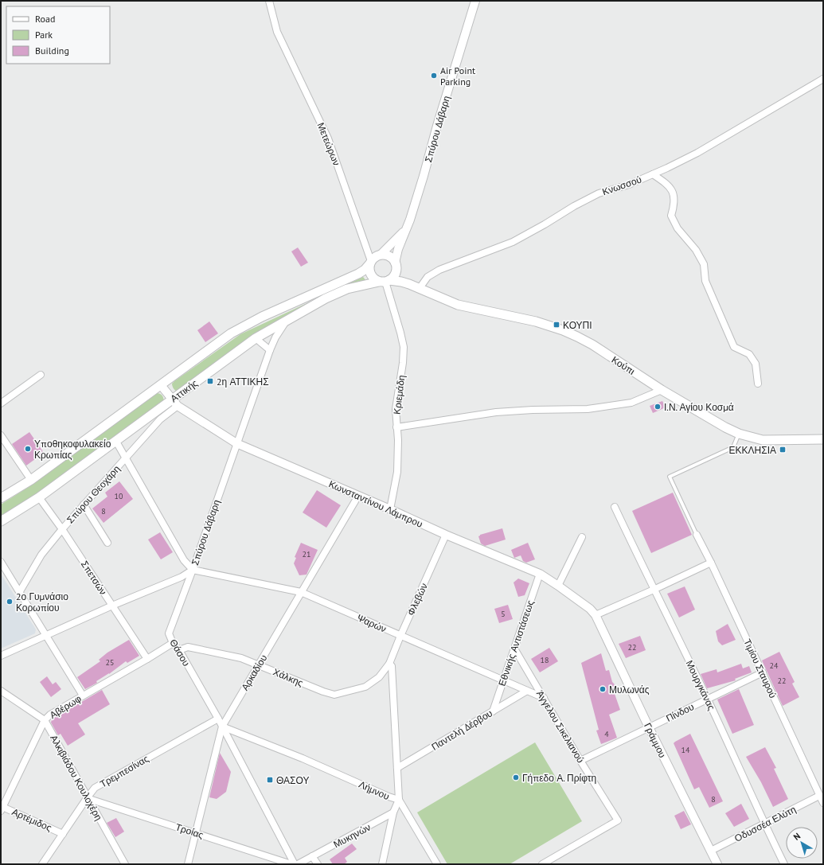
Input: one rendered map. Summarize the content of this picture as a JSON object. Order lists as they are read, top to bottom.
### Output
{
  "streets": {
    "main road": ["Κούπι", "Αττικής"],
    "street": [
      "Σπύρου Δάβαρη",
      "Μετεώρων",
      "Κνωσσού",
      "Κριεμάδη",
      "Σπύρου Θεοχάρη",
      "Κωνσταντίνου Λάμπρου",
      "Σπετσών",
      "Φλεβών",
      "Ψαρών",
      "Εθνικής Αντιστάσεως",
      "Θάσου",
      "Τιμίου Σταυρού",
      "Αρκαδίου",
      "Χάλκης",
      "Μουργκάνας",
      "Αβέρωφ",
      "Πίνδου",
      "Άγγελου Σικελιανού",
      "Παντελή Δέρβου",
      "Γράμμου",
      "Τρεμπεσίνας",
      "Αλκιβιάδου Κουλοχέρη",
      "Λήμνου",
      "Αρτέμιδος",
      "Οδυσσέα Ελύτη",
      "Τροίας",
      "Μυκηνών"
    ]
  },
  "crossings": [
    ["Σπύρου Δάβαρη", "Μετεώρων"],
    ["Σπύρου Δάβαρη", "Αττικής"],
    ["Σπύρου Δάβαρη", "Κριεμάδη"],
    ["Σπύρου Δάβαρη", "Κωνσταντίνου Λάμπρου"],
    ["Σπύρου Δάβαρη", "Σπετσών"],
    ["Σπύρου Δάβαρη", "Ψαρών"],
    ["Σπύρου Δάβαρη", "Θάσου"],
    ["Μετεώρων", "Αττικής"],
    ["Μετεώρων", "Κριεμάδη"],
    ["Κνωσσού", "Κούπι"],
    ["Αττικής", "Κριεμάδη"],
    ["Αττικής", "Σπύρου Θεοχάρη"],
    ["Αττικής", "Κωνσταντίνου Λάμπρου"],
    ["Αττικής", "Σπετσών"],
    ["Κριεμάδη", "Κωνσταντίνου Λάμπρου"],
    ["Σπύρου Θεοχάρη", "Κωνσταντίνου Λάμπρου"],
    ["Σπύρου Θεοχάρη", "Σπετσών"],
    ["Κωνσταντίνου Λάμπρου", "Φλεβών"],
    ["Κωνσταντίνου Λάμπρου", "Εθνικής Αντιστάσεως"],
    ["Κωνσταντίνου Λάμπρου", "Αρκαδίου"],
    ["Κωνσταντίνου Λάμπρου", "Γράμμου"],
    ["Σπετσών", "Αβέρωφ"],
    ["Φλεβών", "Ψαρών"],
    ["Φλεβών", "Χάλκης"],
    ["Φλεβών", "Λήμνου"],
    ["Ψαρών", "Εθνικής Αντιστάσεως"],
    ["Ψαρών", "Θάσου"],
    ["Ψαρών", "Αρκαδίου"],
    ["Ψαρών", "Άγγελου Σικελιανού"],
    ["Ψαρών", "Παντελή Δέρβου"],
    ["Εθνικής Αντιστάσεως", "Άγγελου Σικελιανού"],
    ["Εθνικής Αντιστάσεως", "Παντελή Δέρβου"],
    ["Θάσου", "Αρκαδίου"],
    ["Θάσου", "Χάλκης"],
    ["Θάσου", "Αβέρωφ"],
    ["Θάσου", "Τρεμπεσίνας"],
    ["Θάσου", "Λήμνου"],
    ["Τιμίου Σταυρού", "Πίνδου"],
    ["Τιμίου Σταυρού", "Οδυσσέα Ελύτη"],
    ["Αρκαδίου", "Χάλκης"],
    ["Αρκαδίου", "Λήμνου"],
    ["Αρκαδίου", "Τροίας"],
    ["Χάλκης", "Λήμνου"],
    ["Μουργκάνας", "Πίνδου"],
    ["Μουργκάνας", "Οδυσσέα Ελύτη"],
    ["Αβέρωφ", "Αλκιβιάδου Κουλοχέρη"],
    ["Αβέρωφ", "Αρτέμιδος"],
    ["Πίνδου", "Άγγελου Σικελιανού"],
    ["Πίνδου", "Γράμμου"],
    ["Παντελή Δέρβου", "Λήμνου"],
    ["Γράμμου", "Οδυσσέα Ελύτη"],
    ["Τρεμπεσίνας", "Αλκιβιάδου Κουλοχέρη"],
    ["Τρεμπεσίνας", "Αρτέμιδος"],
    ["Τρεμπεσίνας", "Τροίας"],
    ["Αλκιβιάδου Κουλοχέρη", "Τροίας"],
    ["Λήμνου", "Μυκηνών"]
  ],
  "places": {
    "other": [
      "Air Point Parking",
      "Ι.Ν. Αγίου Κοσμά",
      "Υποθηκοφυλακείο Κρωπίας",
      "2ο Γυμνάσιο Κορωπίου",
      "Μυλωνάς",
      "Γήπεδο Α. Πρίφτη"
    ],
    "transit": [
      "ΚΟΥΠΙ",
      "2η ΑΤΤΙΚΗΣ",
      "ΕΚΚΛΗΣΙΑ",
      "ΘΑΣΟΥ"
    ]
  },
  "house_numbers": [
    "10",
    "8",
    "21",
    "5",
    "22",
    "18",
    "25",
    "24",
    "22",
    "4",
    "14",
    "8"
  ],
  "legend": ["Road", "Park", "Building"],
  "north": "top left"
}
